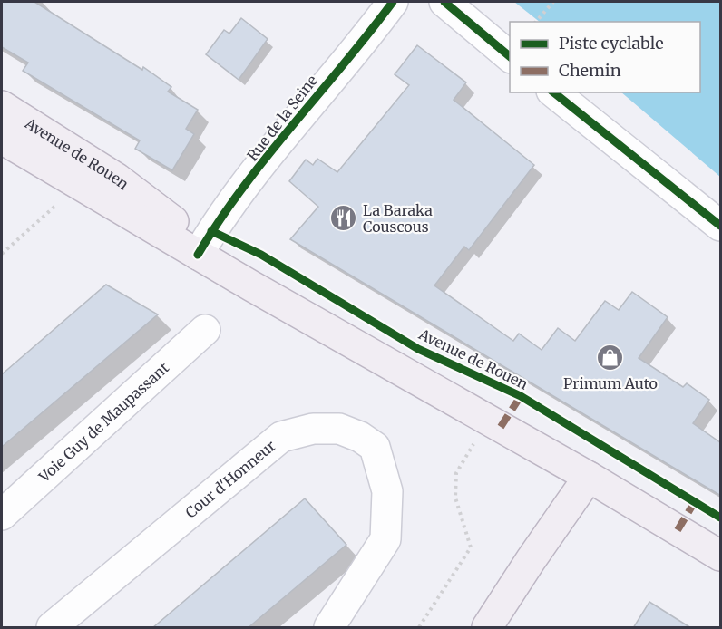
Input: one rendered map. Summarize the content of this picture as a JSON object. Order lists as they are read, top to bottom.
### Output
{
  "streets": {
    "main road": ["Avenue de Rouen"],
    "street": ["Rue de la Seine", "Voie Guy de Maupassant", "Cour d'Honneur"]
  },
  "crossings": [
    ["Rue de la Seine", "Avenue de Rouen"]
  ],
  "places": {
    "restaurant": ["La Baraka Couscous"],
    "shop": ["Primum Auto"]
  },
  "legend": ["Piste cyclable", "Chemin"]
}
